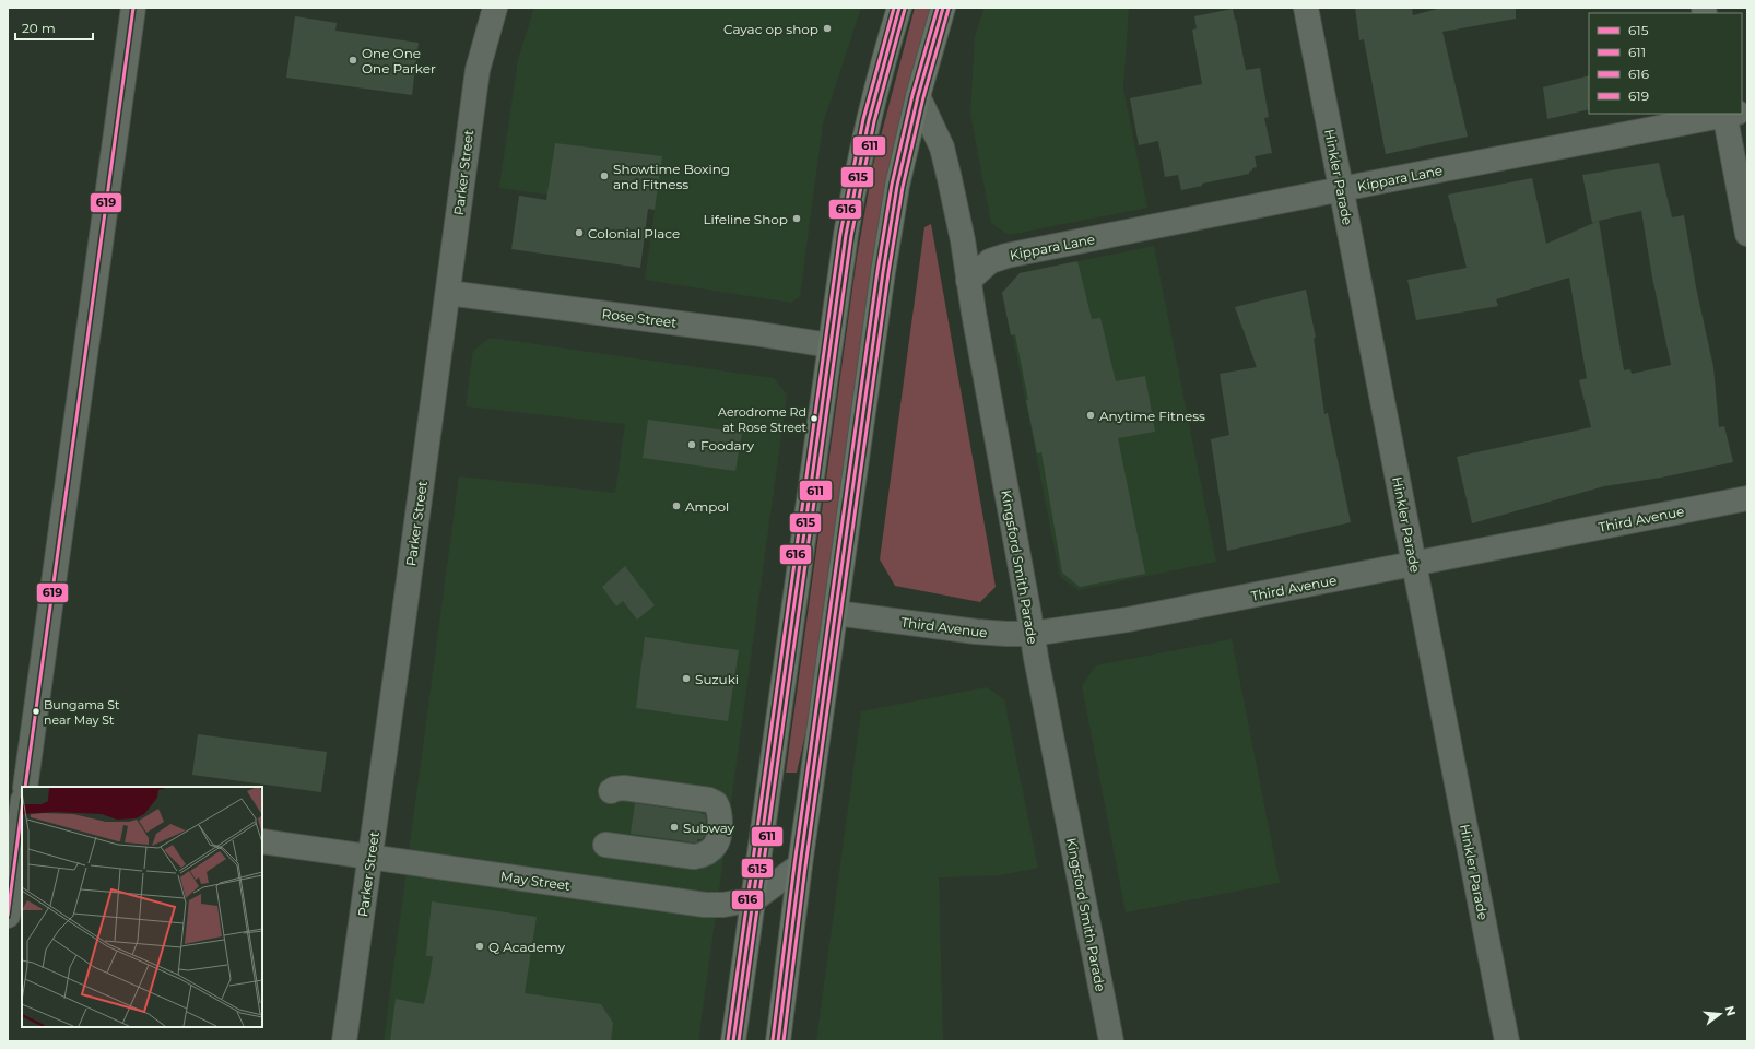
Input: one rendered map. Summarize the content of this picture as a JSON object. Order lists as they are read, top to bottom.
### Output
{
  "streets": {
    "street": [
      "Parker Street",
      "Hinkler Parade",
      "Kippara Lane",
      "Rose Street",
      "Third Avenue",
      "Kingsford Smith Parade",
      "May Street"
    ]
  },
  "crossings": [
    ["Parker Street", "Rose Street"],
    ["Parker Street", "May Street"],
    ["Hinkler Parade", "Kippara Lane"],
    ["Hinkler Parade", "Third Avenue"],
    ["Kippara Lane", "Kingsford Smith Parade"],
    ["Third Avenue", "Kingsford Smith Parade"]
  ],
  "places": [
    "Cayac op shop",
    "One One One Parker",
    "Showtime Boxing and Fitness",
    "Lifeline Shop",
    "Colonial Place",
    "Anytime Fitness",
    "Aerodrome Rd at Rose Street",
    "Foodary",
    "Ampol",
    "Suzuki",
    "Bungama St near May St",
    "Subway",
    "Q Academy"
  ],
  "lines": [
    "transit line 615",
    "transit line 616",
    "transit line 619",
    "transit line 611"
  ],
  "legend": [
    "615",
    "611",
    "616",
    "619"
  ],
  "scale_bar": "20 m",
  "north": "right"
}
